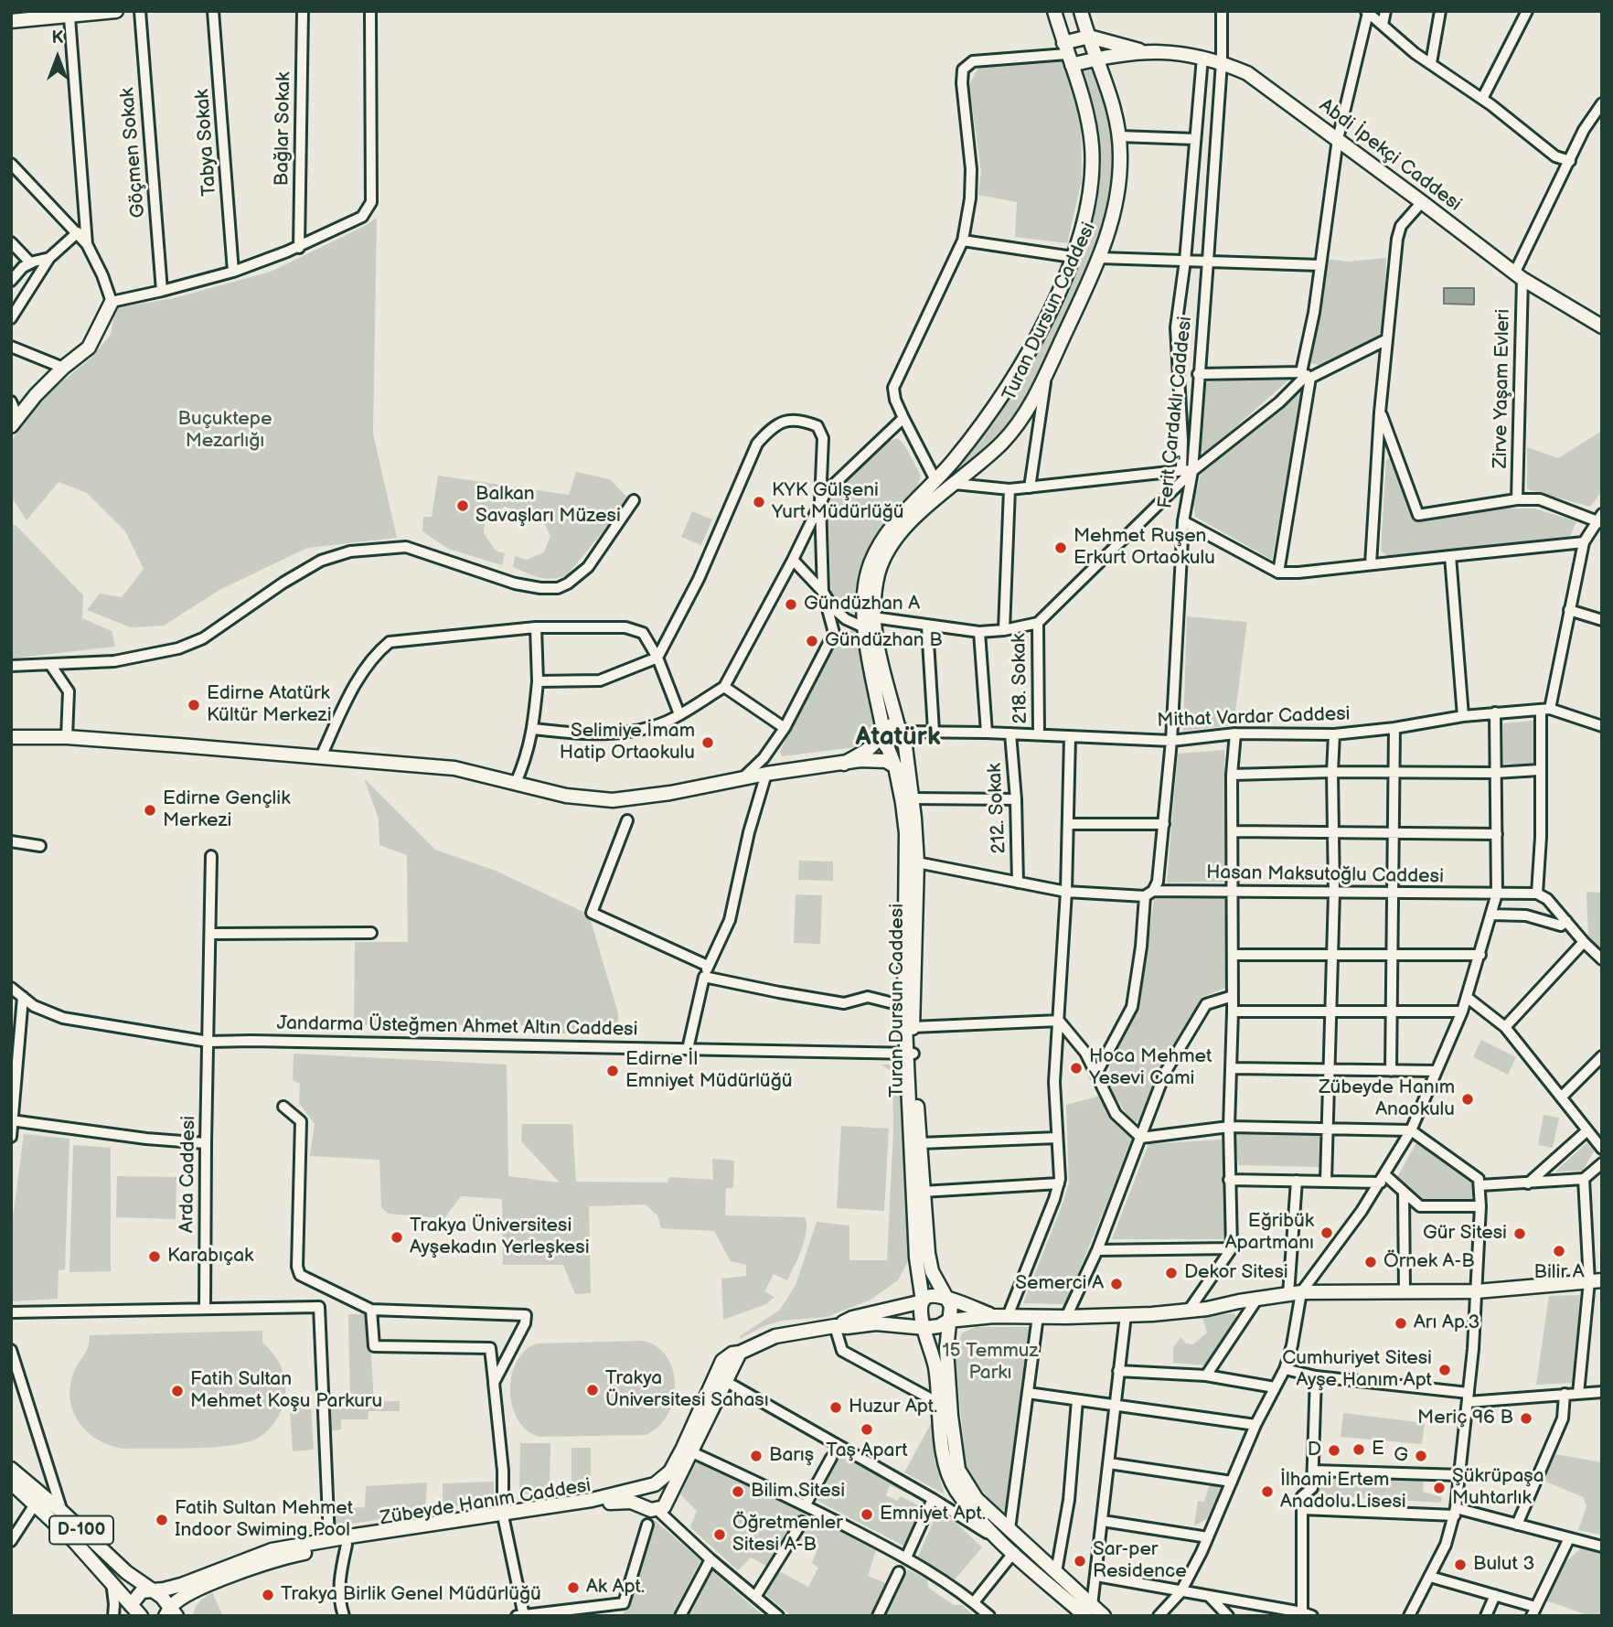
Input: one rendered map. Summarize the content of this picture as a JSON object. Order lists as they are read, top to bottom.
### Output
{
  "streets": {
    "main road": [
      "Abdi İpekçi Caddesi",
      "Turan Dursun Caddesi",
      "Zübeyde Hanım Caddesi",
      "D-100"
    ],
    "street": [
      "Bağlar Sokak",
      "Tabya Sokak",
      "Göçmen Sokak",
      "Zirve Yaşam Evleri",
      "Ferit Çardaklı Caddesi",
      "218. Sokak",
      "Mithat Vardar Caddesi",
      "212. Sokak",
      "Hasan Maksutoğlu Caddesi",
      "Jandarma Üsteğmen Ahmet Altın Caddesi",
      "Arda Caddesi"
    ]
  },
  "crossings": [
    ["Abdi İpekçi Caddesi", "Zirve Yaşam Evleri"],
    ["Abdi İpekçi Caddesi", "Ferit Çardaklı Caddesi"],
    ["Turan Dursun Caddesi", "Mithat Vardar Caddesi"],
    ["Turan Dursun Caddesi", "Hasan Maksutoğlu Caddesi"],
    ["Turan Dursun Caddesi", "Jandarma Üsteğmen Ahmet Altın Caddesi"],
    ["Ferit Çardaklı Caddesi", "Mithat Vardar Caddesi"],
    ["Ferit Çardaklı Caddesi", "Hasan Maksutoğlu Caddesi"],
    ["218. Sokak", "Mithat Vardar Caddesi"],
    ["Mithat Vardar Caddesi", "212. Sokak"],
    ["212. Sokak", "Hasan Maksutoğlu Caddesi"],
    ["Jandarma Üsteğmen Ahmet Altın Caddesi", "Arda Caddesi"],
    ["Zübeyde Hanım Caddesi", "D-100"]
  ],
  "districts": ["Atatürk"],
  "parks": ["Buçuktepe Mezarlığı", "15 Temmuz Parkı"],
  "places": [
    "KYK Gülşeni Yurt Müdürlüğü",
    "Balkan Savaşları Müzesi",
    "Mehmet Ruşen Erkurt Ortaokulu",
    "Gündüzhan A",
    "Gündüzhan B",
    "Edirne Atatürk Kültür Merkezi",
    "Selimiye İmam Hatip Ortaokulu",
    "Edirne Gençlik Merkezi",
    "Hoca Mehmet Yesevi Cami",
    "Edirne İl Emniyet Müdürlüğü",
    "Zübeyde Hanım Anaokulu",
    "Eğribük Apartmanı",
    "Gür Sitesi",
    "Trakya Üniversitesi Ayşekadın Yerleşkesi",
    "Bilir A",
    "Karabıçak",
    "Örnek A-B",
    "Dekor Sitesi",
    "Semerci A",
    "Arı Ap.3",
    "Cumhuriyet Sitesi Ayşe Hanım Apt",
    "Trakya Üniversitesi Sahası",
    "Fatih Sultan Mehmet Koşu Parkuru",
    "Huzur Apt.",
    "Meriç 96 B",
    "Taş Apart",
    "E",
    "D",
    "Barış",
    "G",
    "Şükrüpaşa Muhtarlık",
    "Bilim Sitesi",
    "İlhami Ertem Anadolu Lisesi",
    "Emniyet Apt.",
    "Fatih Sultan Mehmet Indoor Swiming Pool",
    "Öğretmenler Sitesi A-B",
    "Sar-per Residence",
    "Bulut 3",
    "Ak Apt.",
    "Trakya Birlik Genel Müdürlüğü"
  ],
  "north": "top"
}
